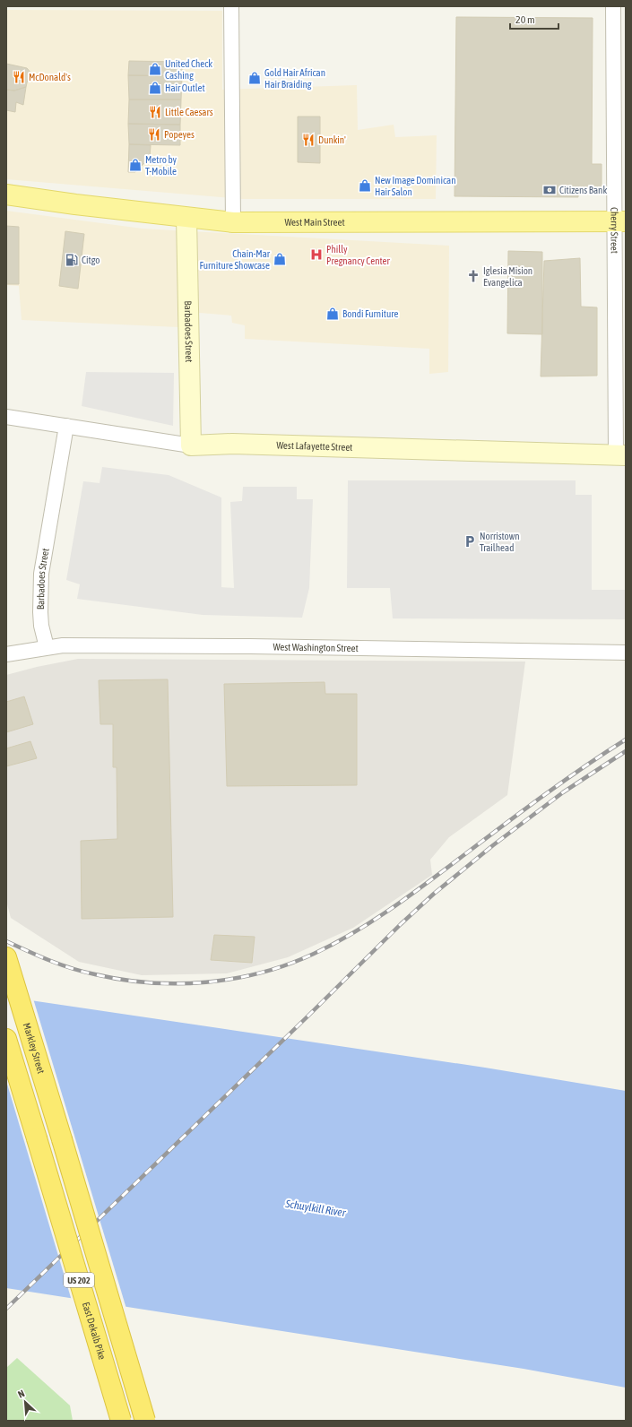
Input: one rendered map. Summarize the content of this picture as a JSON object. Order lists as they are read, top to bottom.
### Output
{
  "streets": {
    "highway": ["Markley Street", "US 202", "East Dekalb Pike"],
    "main road": ["West Main Street"],
    "street": [
      "Cherry Street",
      "Barbadoes Street",
      "West Lafayette Street",
      "West Washington Street"
    ]
  },
  "crossings": [
    ["West Main Street", "Cherry Street"],
    ["West Main Street", "Barbadoes Street"],
    ["Cherry Street", "West Lafayette Street"],
    ["Barbadoes Street", "West Lafayette Street"],
    ["Barbadoes Street", "West Washington Street"]
  ],
  "water": ["Schuylkill River"],
  "places": {
    "shop": [
      "United Check Cashing",
      "Gold Hair African Hair Braiding",
      "Hair Outlet",
      "Metro by T-Mobile",
      "New Image Dominican Hair Salon",
      "Chain-Mar Furniture Showcase",
      "Bondi Furniture"
    ],
    "restaurant": [
      "McDonald's",
      "Little Caesars",
      "Popeyes",
      "Dunkin'"
    ],
    "bank": ["Citizens Bank"],
    "hospital": ["Philly Pregnancy Center"],
    "fuel station": ["Citgo"],
    "church": ["Iglesia Mision Evangelica"],
    "parking": ["Norristown Trailhead"]
  },
  "scale_bar": "20 m",
  "north": "top left"
}
